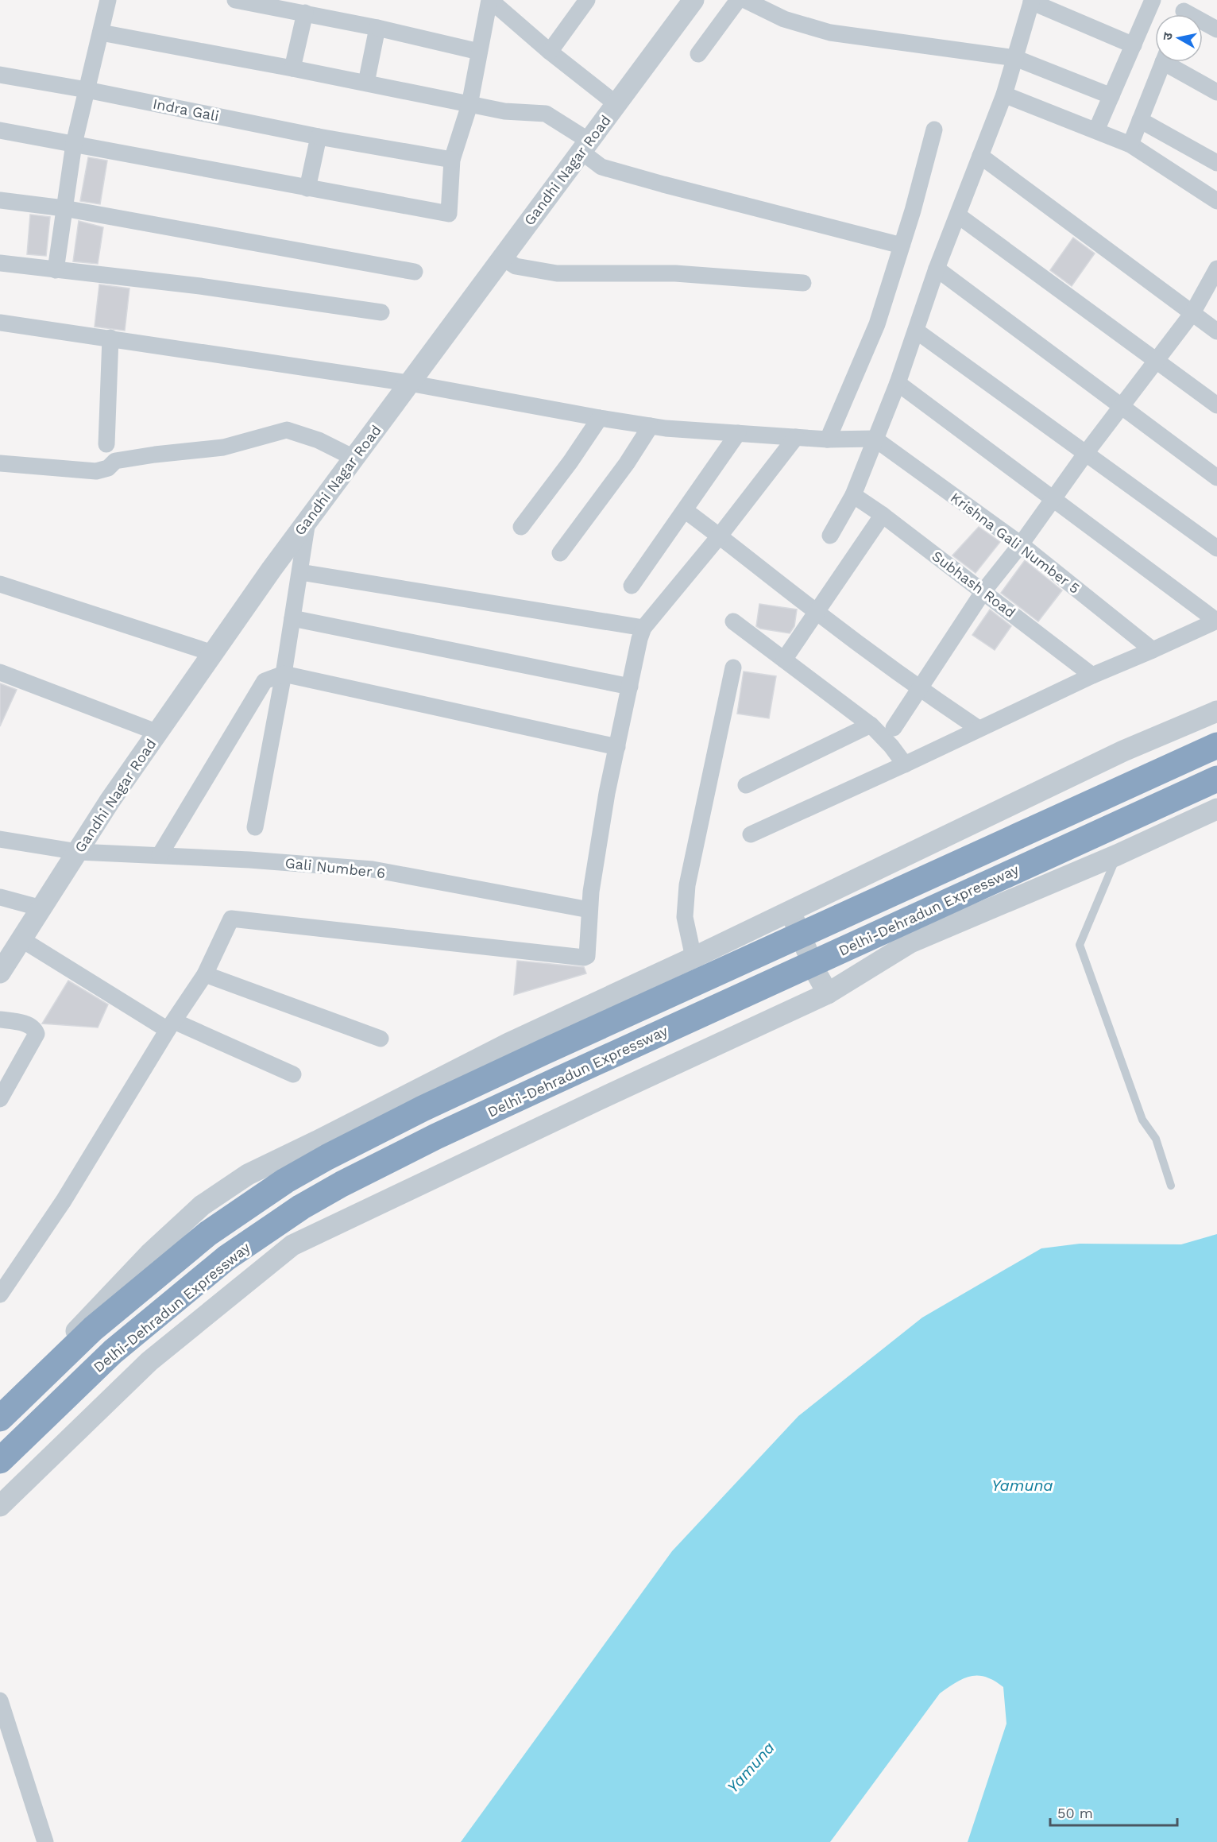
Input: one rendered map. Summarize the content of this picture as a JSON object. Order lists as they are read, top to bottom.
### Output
{
  "streets": {
    "highway": ["Delhi-Dehradun Expressway"],
    "street": [
      "Indra Gali",
      "Gandhi Nagar Road",
      "Krishna Gali Number 5",
      "Subhash Road",
      "Gali Number 6"
    ]
  },
  "crossings": [
    ["Gandhi Nagar Road", "Gali Number 6"]
  ],
  "water": ["Yamuna"],
  "scale_bar": "50 m",
  "north": "left"
}
